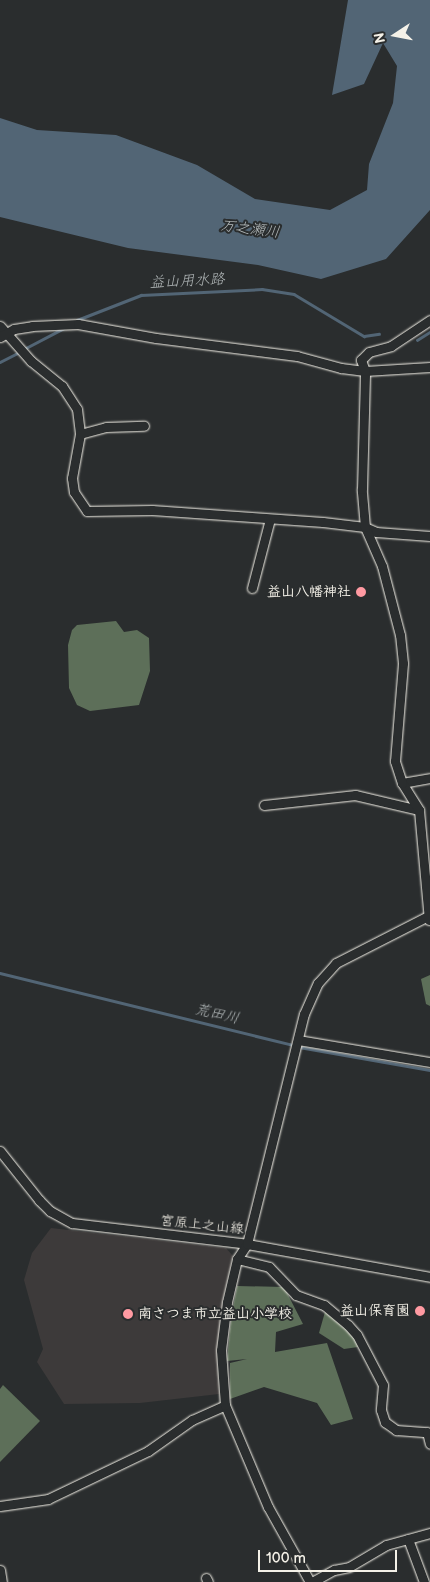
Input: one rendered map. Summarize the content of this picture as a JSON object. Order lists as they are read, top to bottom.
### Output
{
  "streets": {
    "street": ["宮原上之山線"]
  },
  "water": ["万之瀬川", "益山用水路", "荒田川"],
  "places": ["益山八幡神社", "益山保育園", "南さつま市立益山小学校"],
  "scale_bar": "100 m",
  "north": "left"
}
